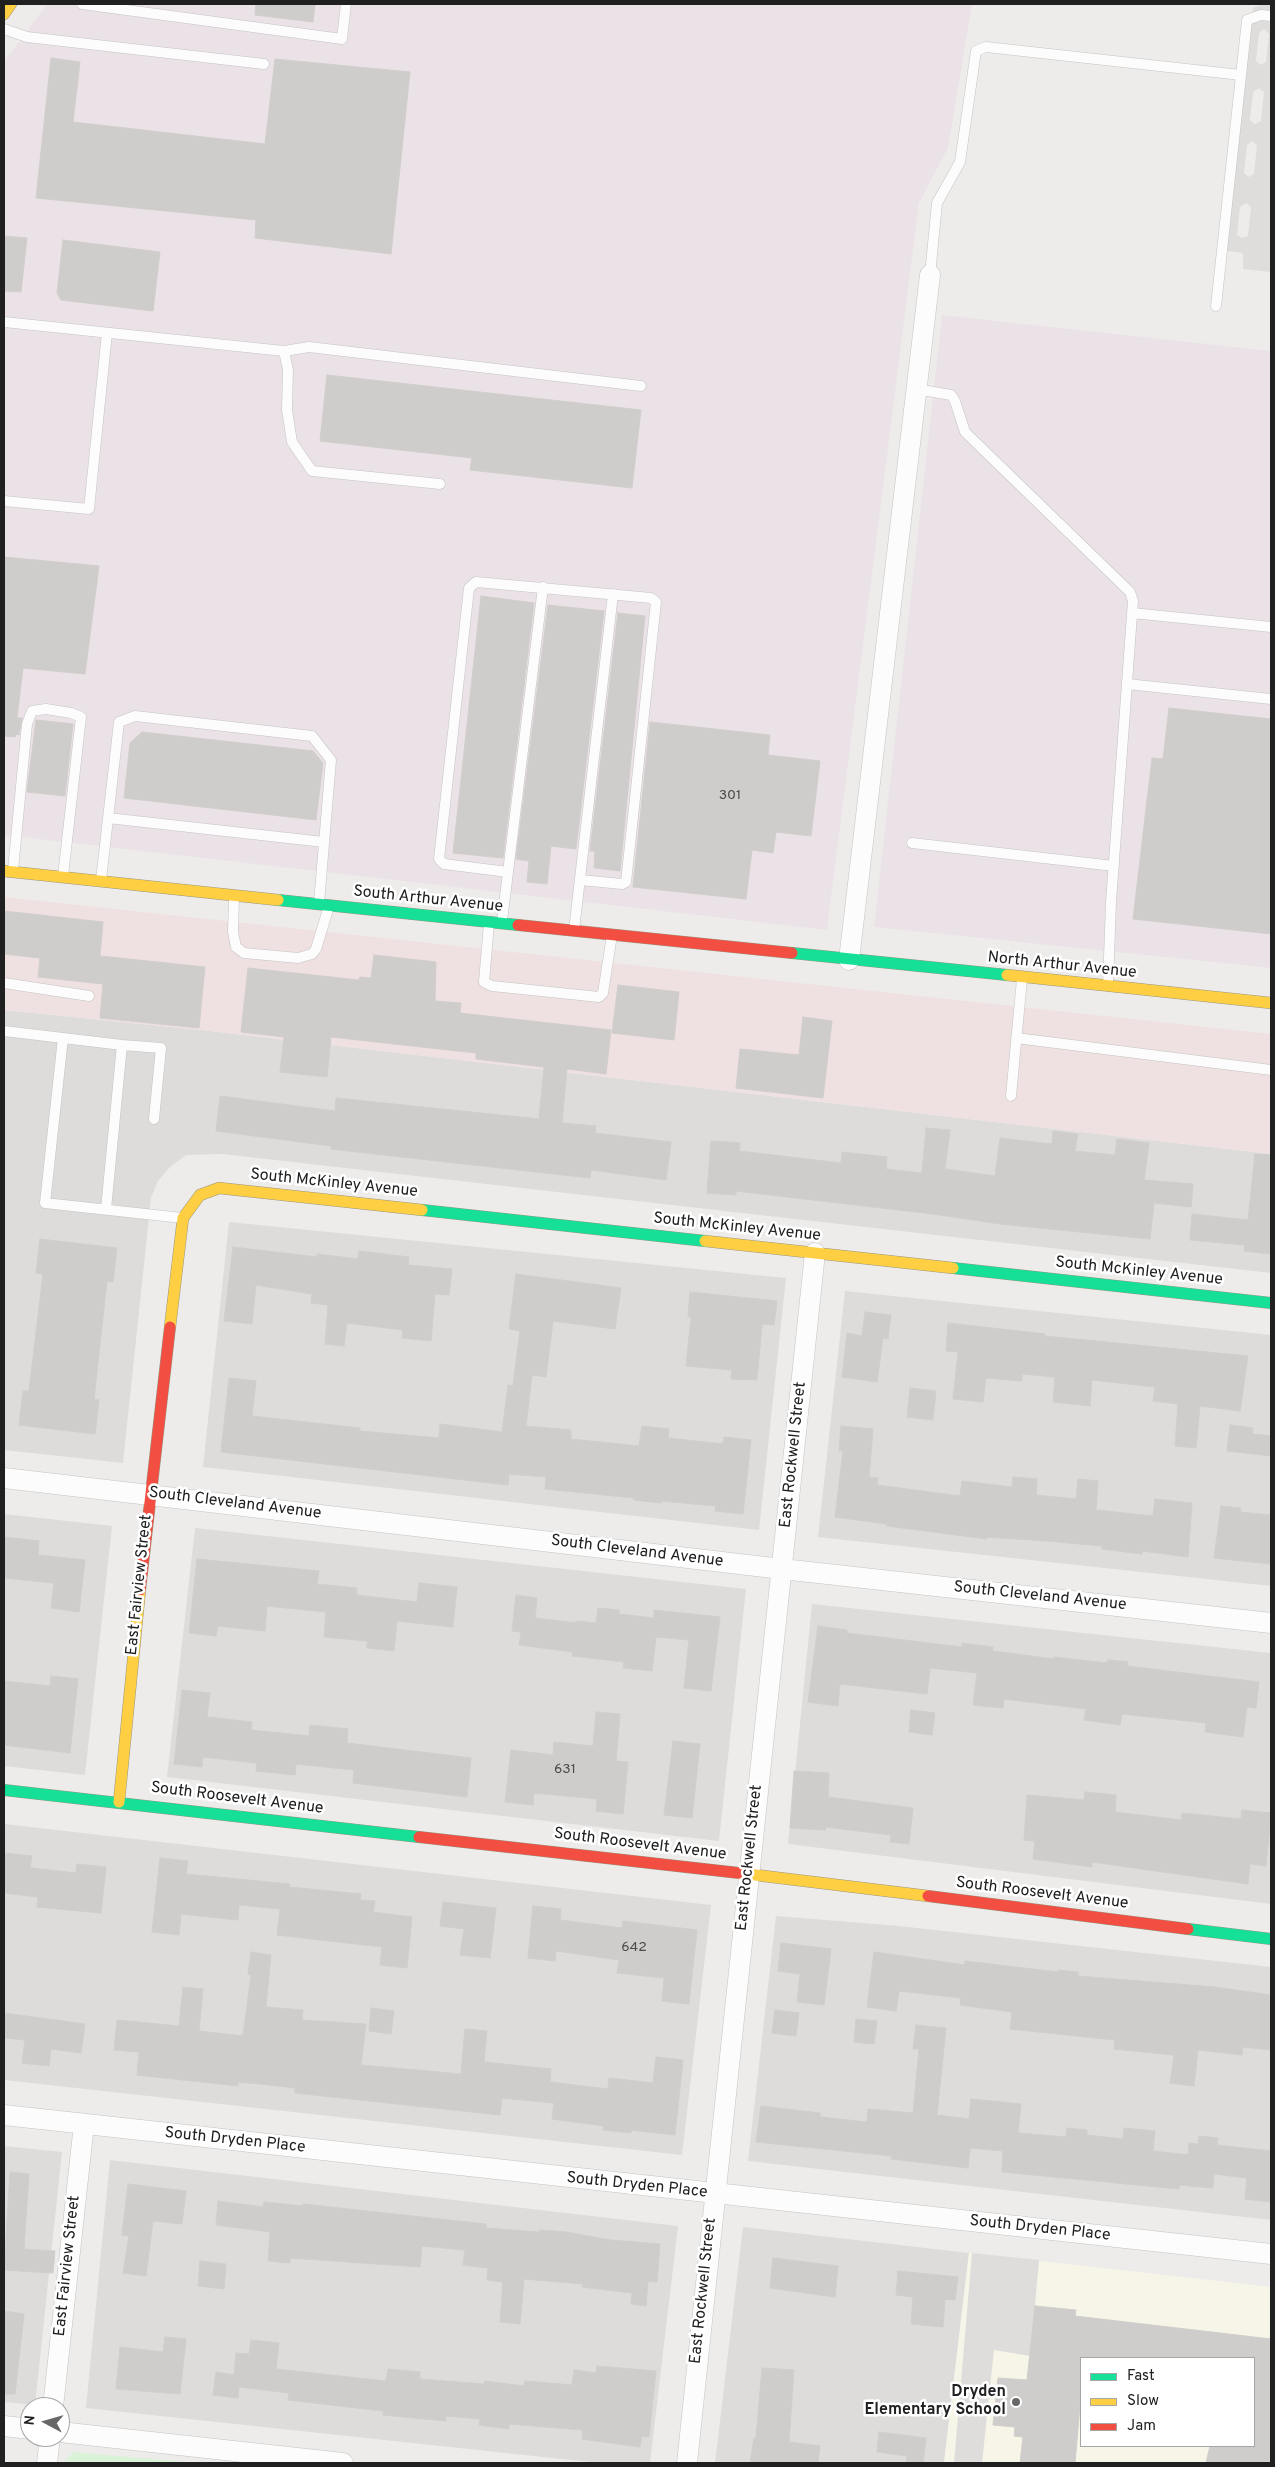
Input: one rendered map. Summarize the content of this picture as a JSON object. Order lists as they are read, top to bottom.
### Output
{
  "streets": {
    "street": [
      "South Arthur Avenue",
      "North Arthur Avenue",
      "South McKinley Avenue",
      "East Rockwell Street",
      "South Cleveland Avenue",
      "East Fairview Street",
      "South Roosevelt Avenue",
      "South Dryden Place"
    ]
  },
  "crossings": [
    ["South Arthur Avenue", "North Arthur Avenue"],
    ["South McKinley Avenue", "East Rockwell Street"],
    ["South McKinley Avenue", "East Fairview Street"],
    ["East Rockwell Street", "South Cleveland Avenue"],
    ["East Rockwell Street", "South Roosevelt Avenue"],
    ["East Rockwell Street", "South Dryden Place"],
    ["South Cleveland Avenue", "East Fairview Street"],
    ["East Fairview Street", "South Roosevelt Avenue"],
    ["East Fairview Street", "South Dryden Place"]
  ],
  "places": ["Dryden Elementary School"],
  "house_numbers": ["301", "631", "642"],
  "legend": ["Fast", "Slow", "Jam"],
  "north": "left"
}
